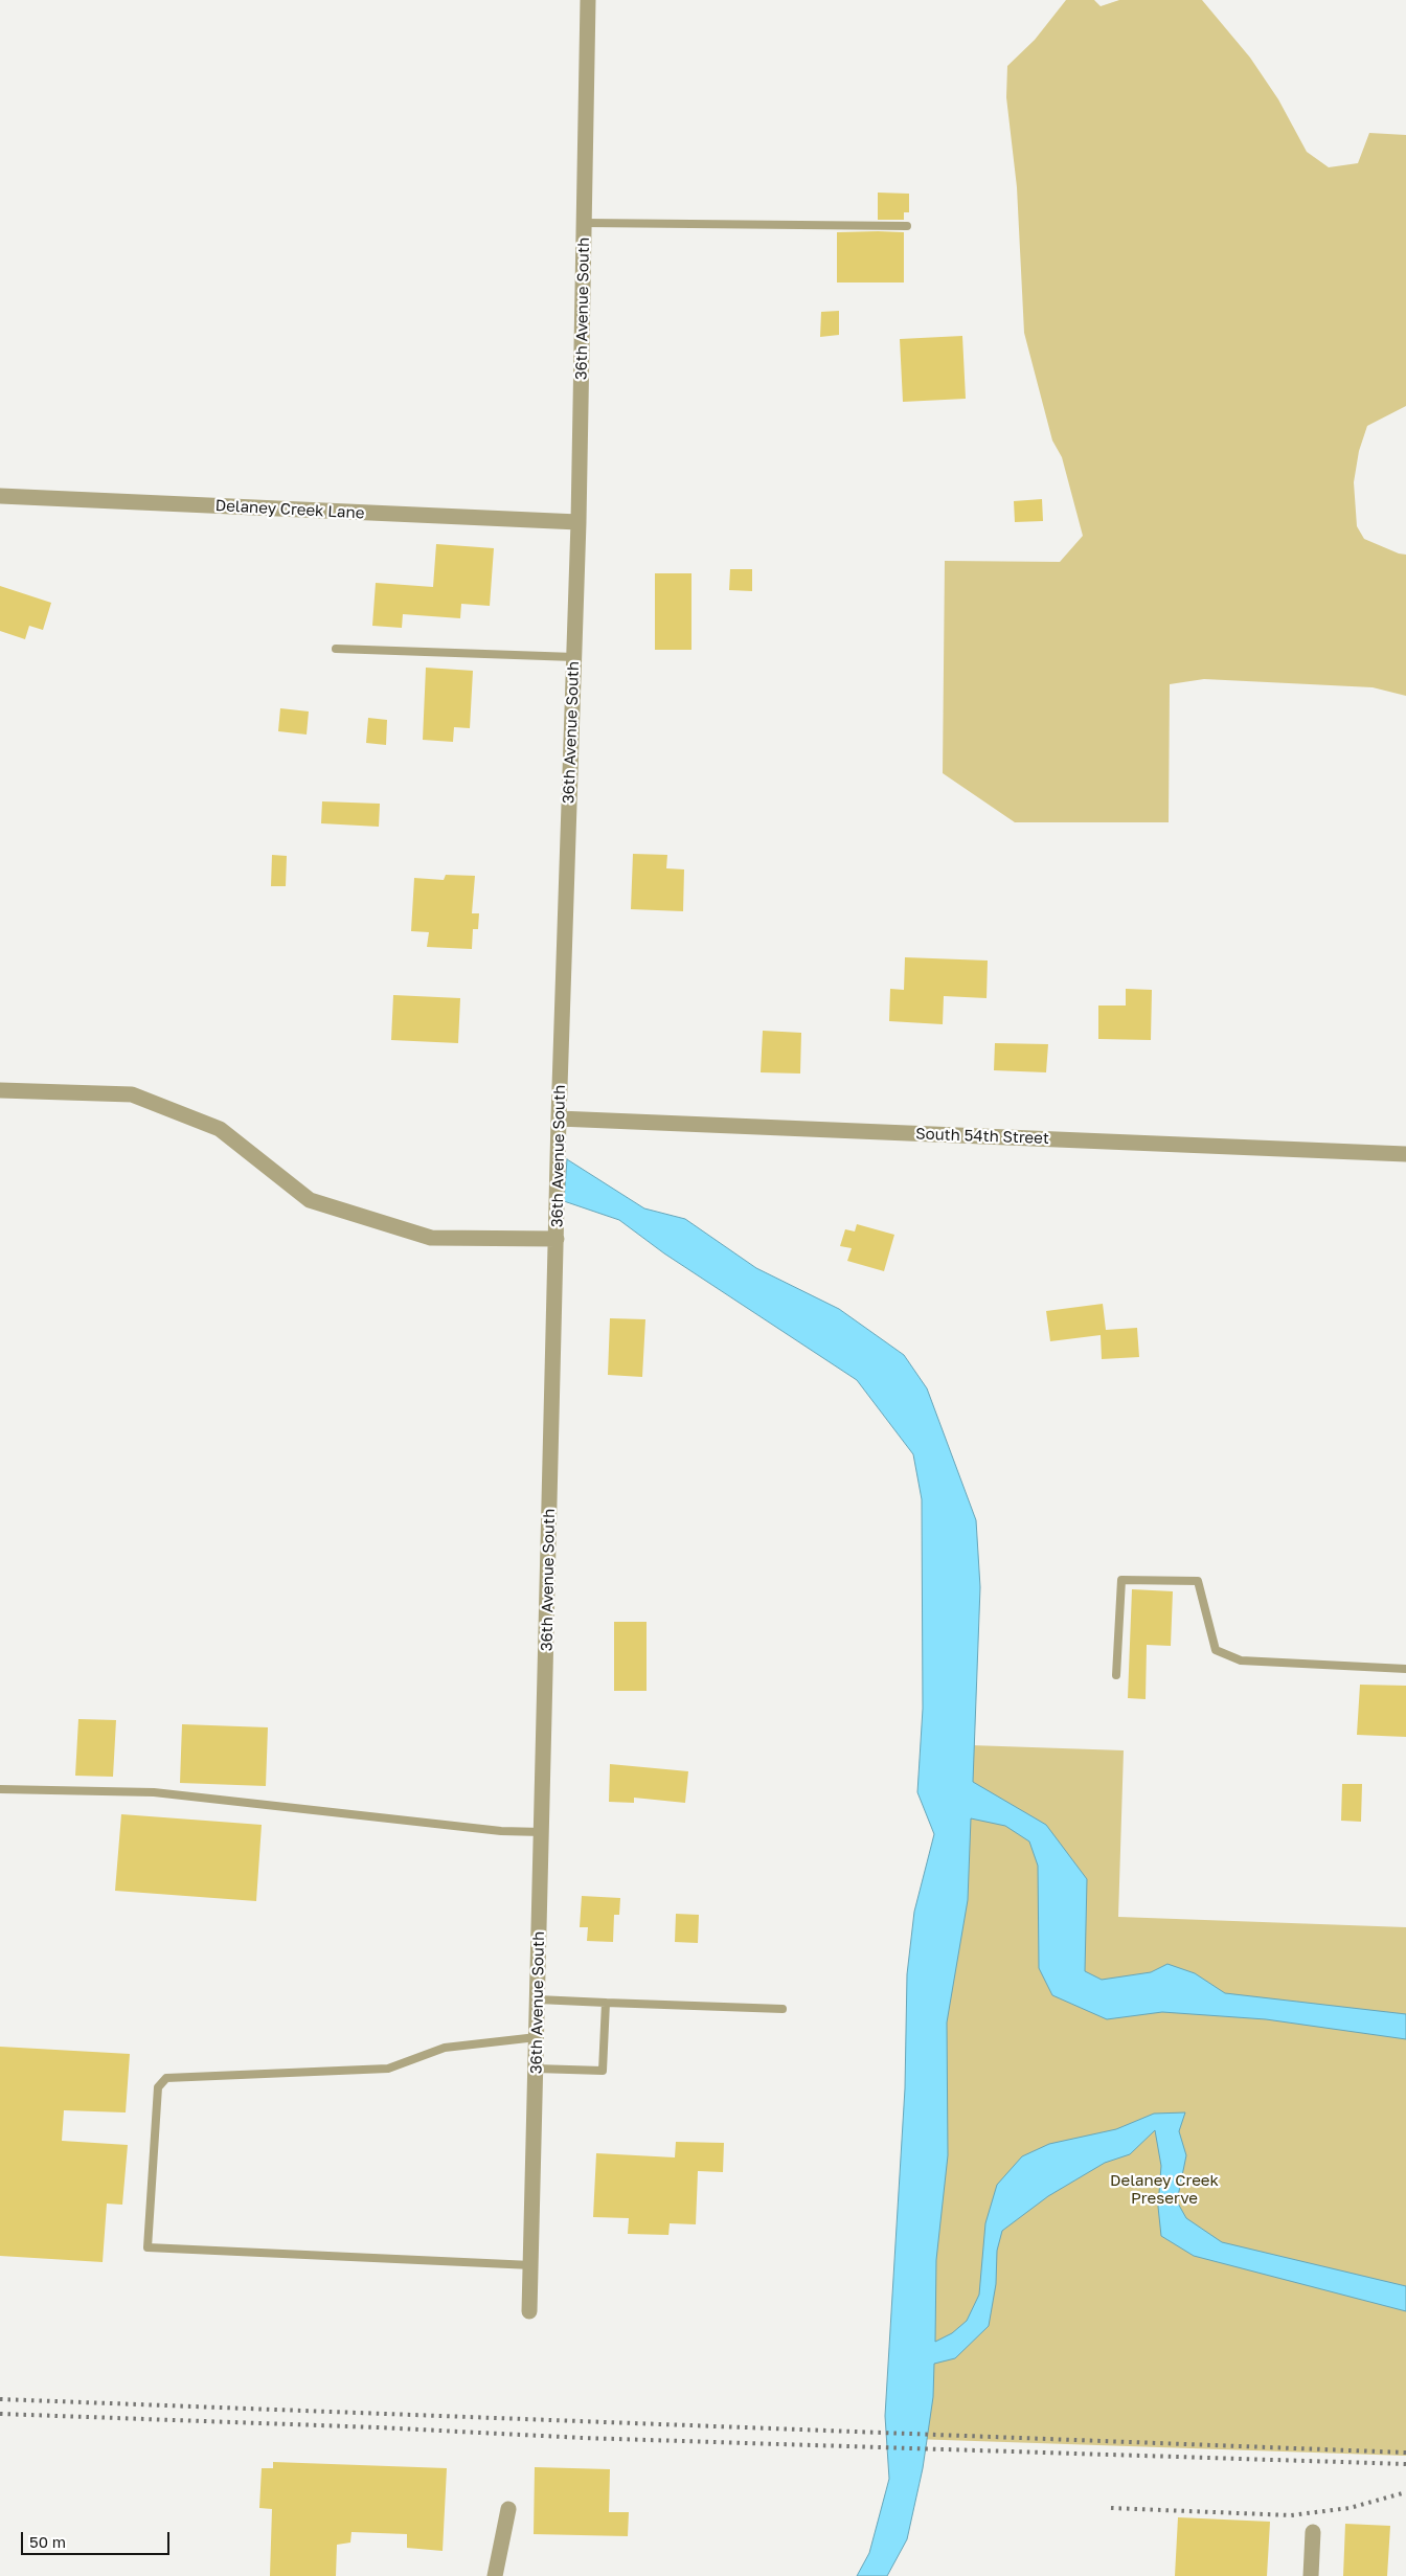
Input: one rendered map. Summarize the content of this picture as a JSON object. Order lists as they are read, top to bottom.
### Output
{
  "streets": {
    "street": ["36th Avenue South", "Delaney Creek Lane", "South 54th Street"]
  },
  "crossings": [
    ["36th Avenue South", "Delaney Creek Lane"],
    ["36th Avenue South", "South 54th Street"]
  ],
  "parks": ["Delaney Creek Preserve"],
  "scale_bar": "50 m"
}
